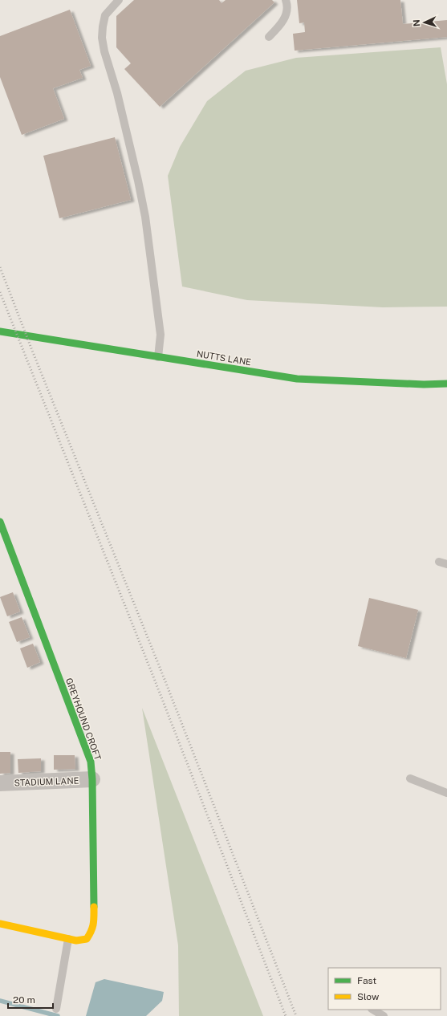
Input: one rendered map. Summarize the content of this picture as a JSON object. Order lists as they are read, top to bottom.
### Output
{
  "streets": {
    "street": ["NUTTS LANE", "GREYHOUND CROFT", "STADIUM LANE"]
  },
  "crossings": [
    ["GREYHOUND CROFT", "STADIUM LANE"]
  ],
  "legend": ["Fast", "Slow"],
  "scale_bar": "20 m",
  "north": "left"
}
